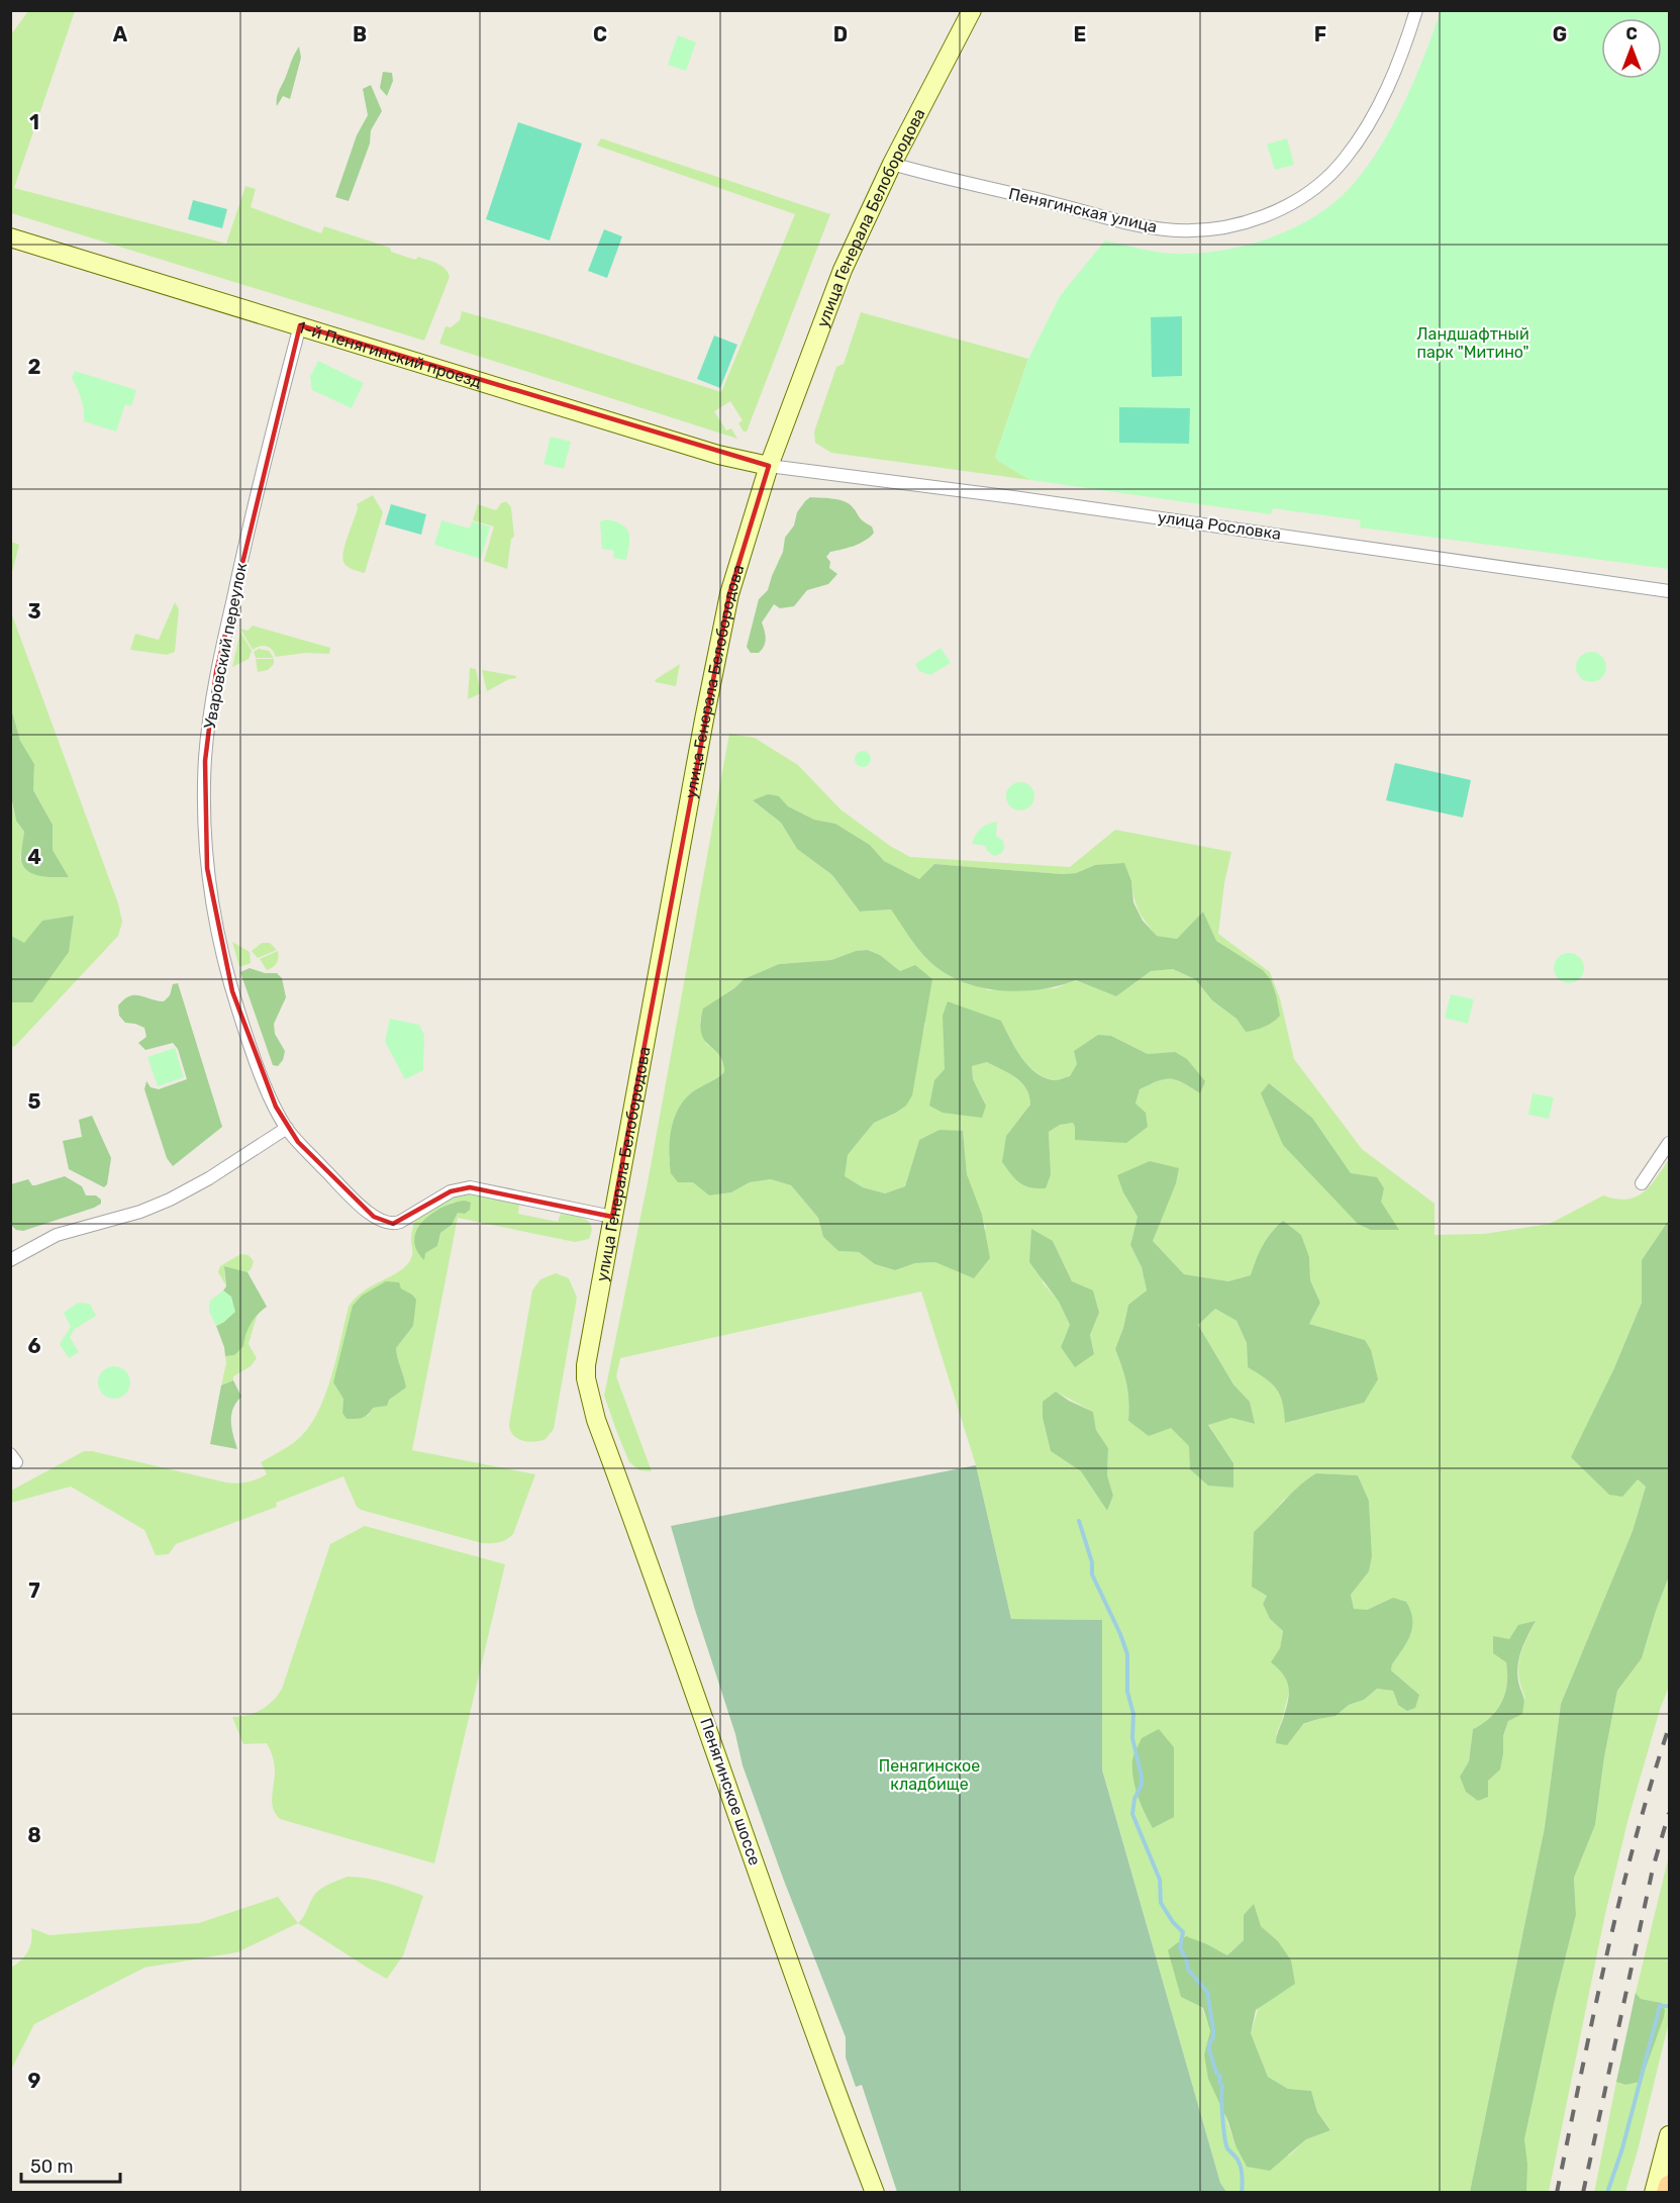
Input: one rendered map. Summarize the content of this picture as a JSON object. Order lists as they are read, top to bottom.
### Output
{
  "streets": {
    "main road": ["улица Генерала Белобородова", "1-й Пенягинский проезд", "Пенягинское шоссе"],
    "street": ["Пенягинская улица", "улица Рословка", "Уваровский переулок"]
  },
  "crossings": [
    ["Пенягинская улица", "улица Генерала Белобородова"],
    ["улица Генерала Белобородова", "1-й Пенягинский проезд"],
    ["улица Генерала Белобородова", "улица Рословка"],
    ["улица Генерала Белобородова", "Уваровский переулок"],
    ["улица Генерала Белобородова", "Пенягинское шоссе"],
    ["1-й Пенягинский проезд", "улица Рословка"],
    ["1-й Пенягинский проезд", "Уваровский переулок"]
  ],
  "parks": ["Ландшафтный парк \"Митино\"", "Пенягинское кладбище"],
  "scale_bar": "50 m",
  "north": "top",
  "grid": {
    "columns": [
      "A",
      "B",
      "C",
      "D",
      "E",
      "F",
      "G"
    ],
    "rows": [
      "1",
      "2",
      "3",
      "4",
      "5",
      "6",
      "7",
      "8",
      "9"
    ]
  }
}
